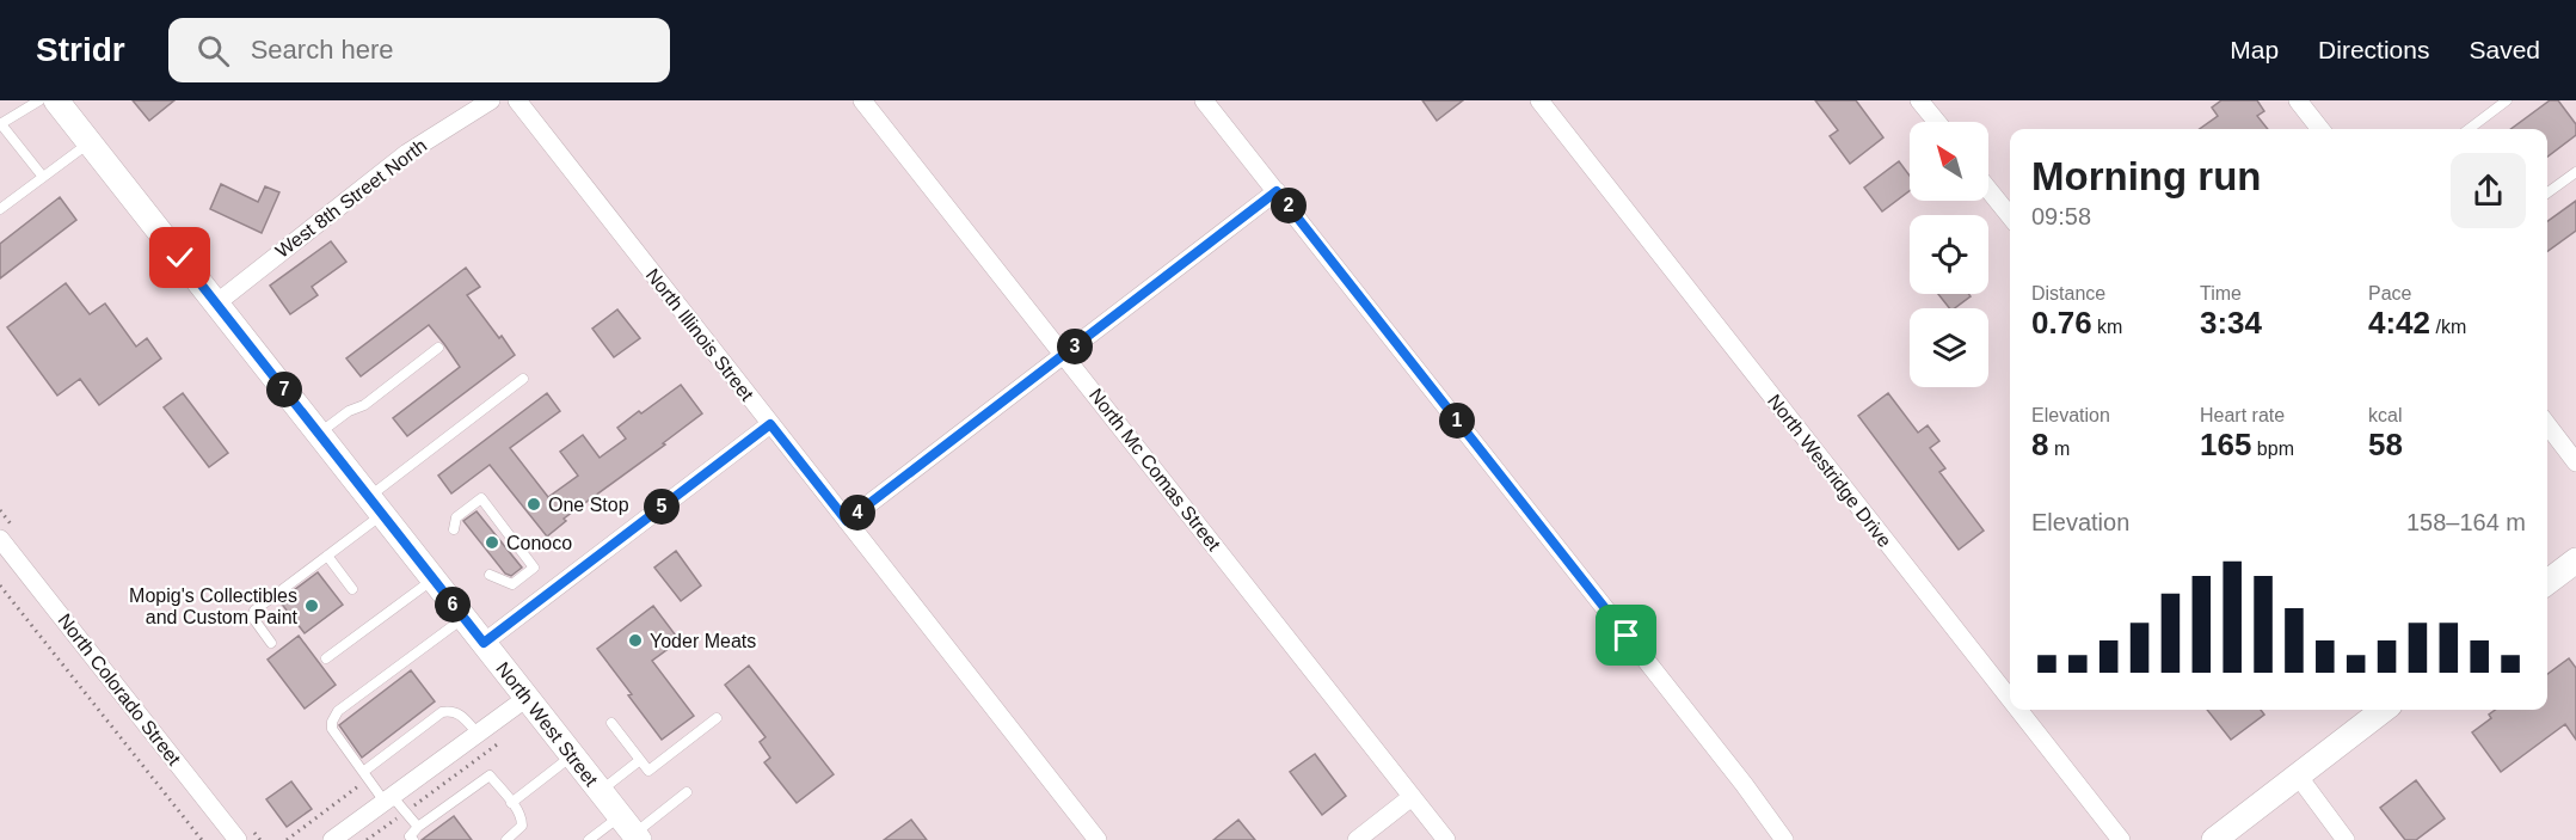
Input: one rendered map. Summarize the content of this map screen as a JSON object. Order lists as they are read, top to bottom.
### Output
{
  "streets": {
    "main road": ["North West Street"],
    "street": [
      "West 8th Street North",
      "North Illinois Street",
      "North Mc Comas Street",
      "North Westridge Drive",
      "North Colorado Street"
    ]
  },
  "crossings": [
    ["West 8th Street North", "North West Street"]
  ],
  "places": [
    "One Stop",
    "Conoco",
    "Mopig's Collectibles and Custom Paint",
    "Yoder Meats"
  ],
  "north": "top left",
  "page": {
    "header": "Stridr",
    "search": "Search here",
    "nav": ["Map", "Directions", "Saved"],
    "heading": ["Morning run", "09:58"],
    "pins": [
      "2",
      "3",
      "7",
      "1",
      "5",
      "4",
      "6"
    ],
    "stats": [
      ["Distance", "0.76 km"],
      ["Time", "3:34"],
      ["Pace", "4:42 /km"],
      ["Elevation", "8 m"],
      ["Heart rate", "165 bpm"],
      ["kcal", "58"]
    ],
    "chart": ["Elevation", "158–164 m"]
  }
}
